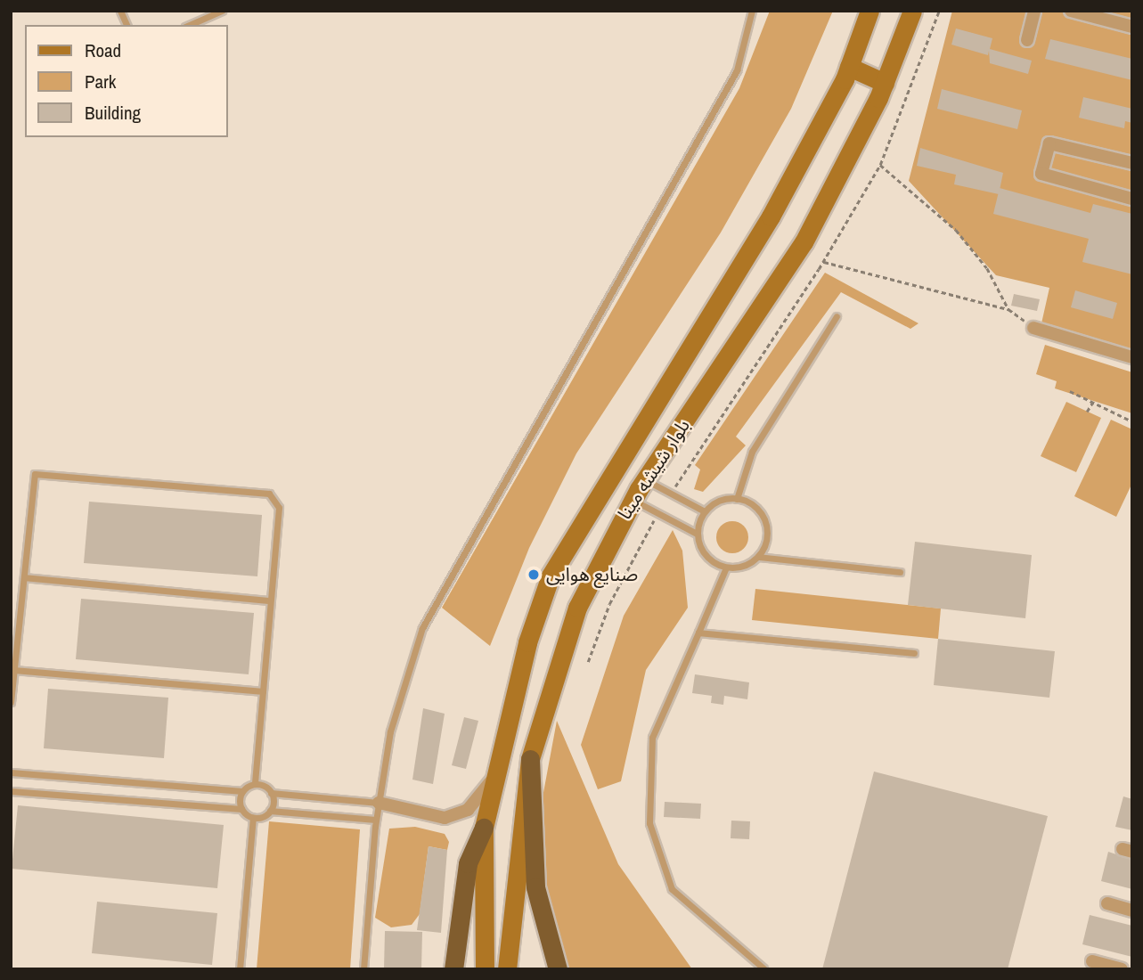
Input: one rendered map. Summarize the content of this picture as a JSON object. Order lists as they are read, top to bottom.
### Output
{
  "streets": {
    "main road": ["بلوار شیشه مینا"]
  },
  "places": ["صنایع هوایی"],
  "legend": ["Road", "Park", "Building"]
}
